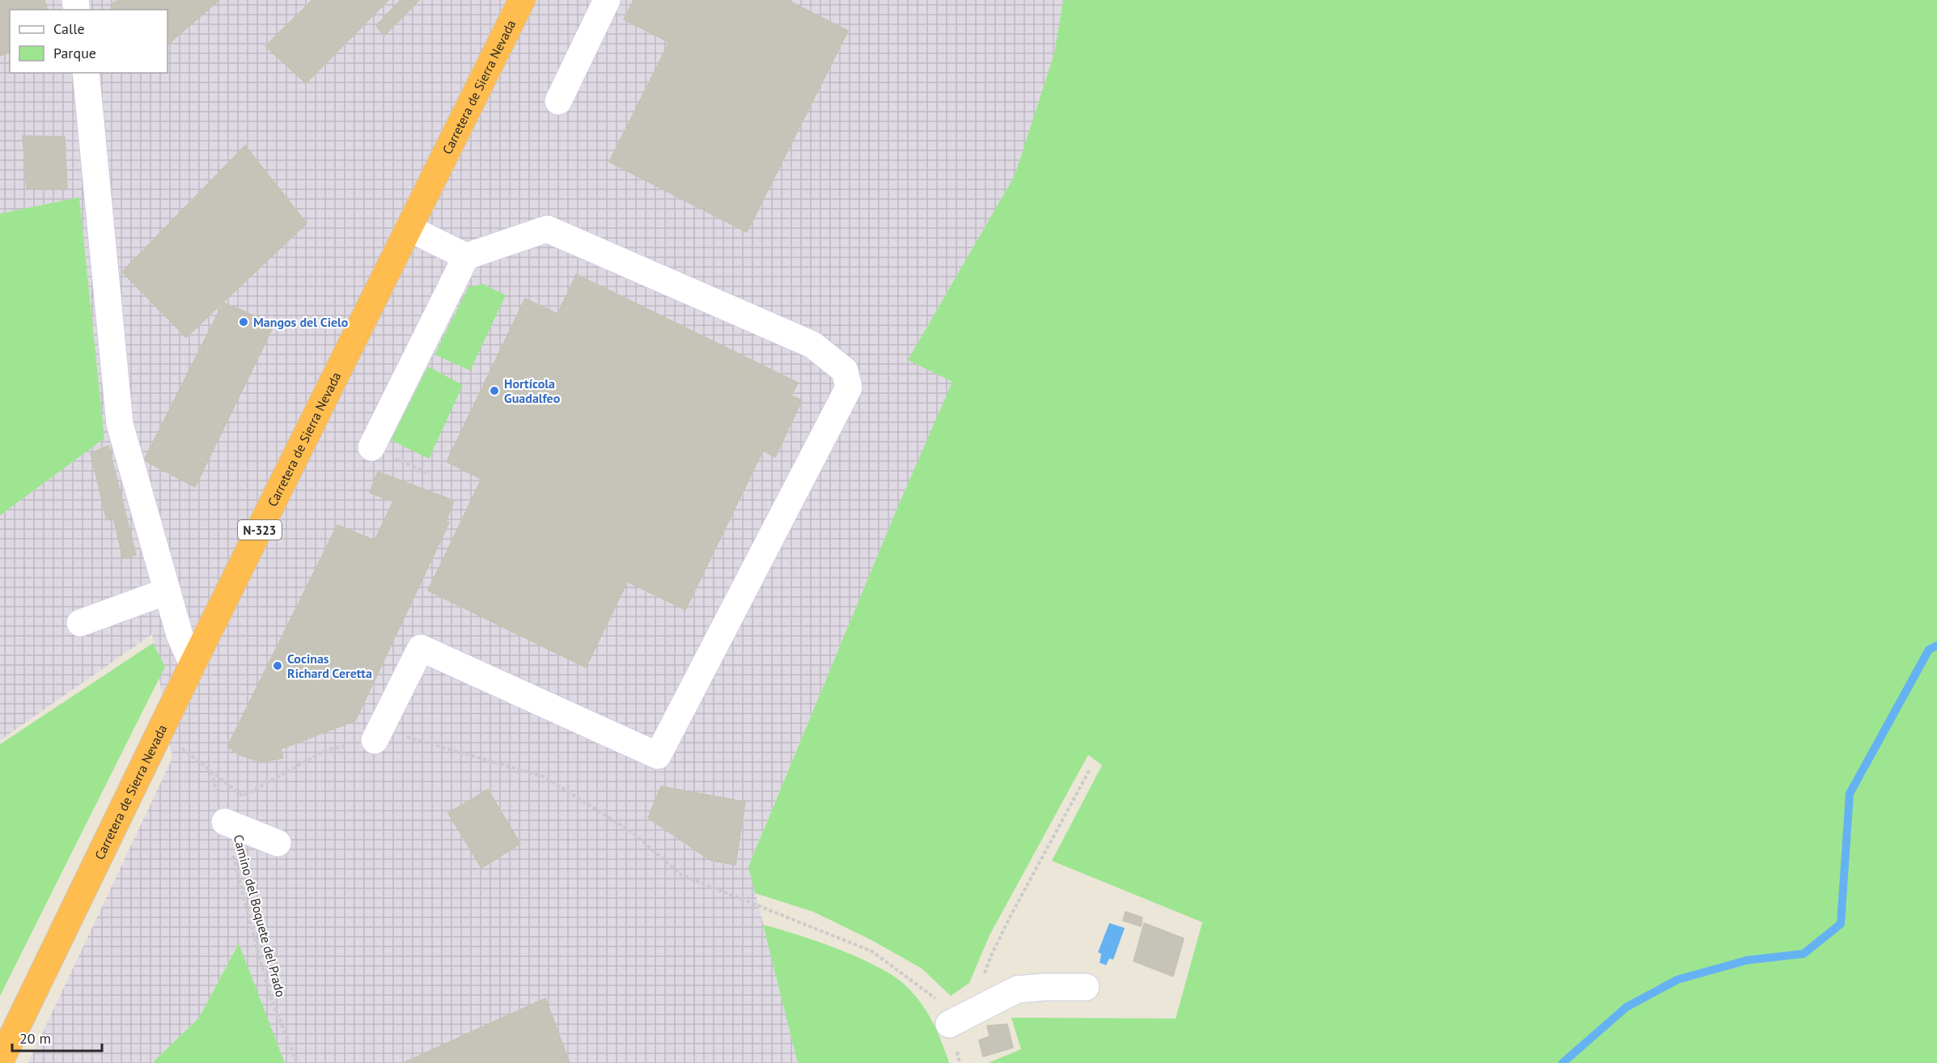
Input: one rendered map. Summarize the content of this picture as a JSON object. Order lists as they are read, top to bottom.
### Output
{
  "streets": {
    "highway": ["Carretera de Sierra Nevada", "N-323"],
    "path": ["Camino del Boquete del Prado"]
  },
  "places": ["Mangos del Cielo", "Hortícola Guadalfeo", "Cocinas Richard Ceretta"],
  "legend": ["Calle", "Parque"],
  "scale_bar": "20 m"
}
